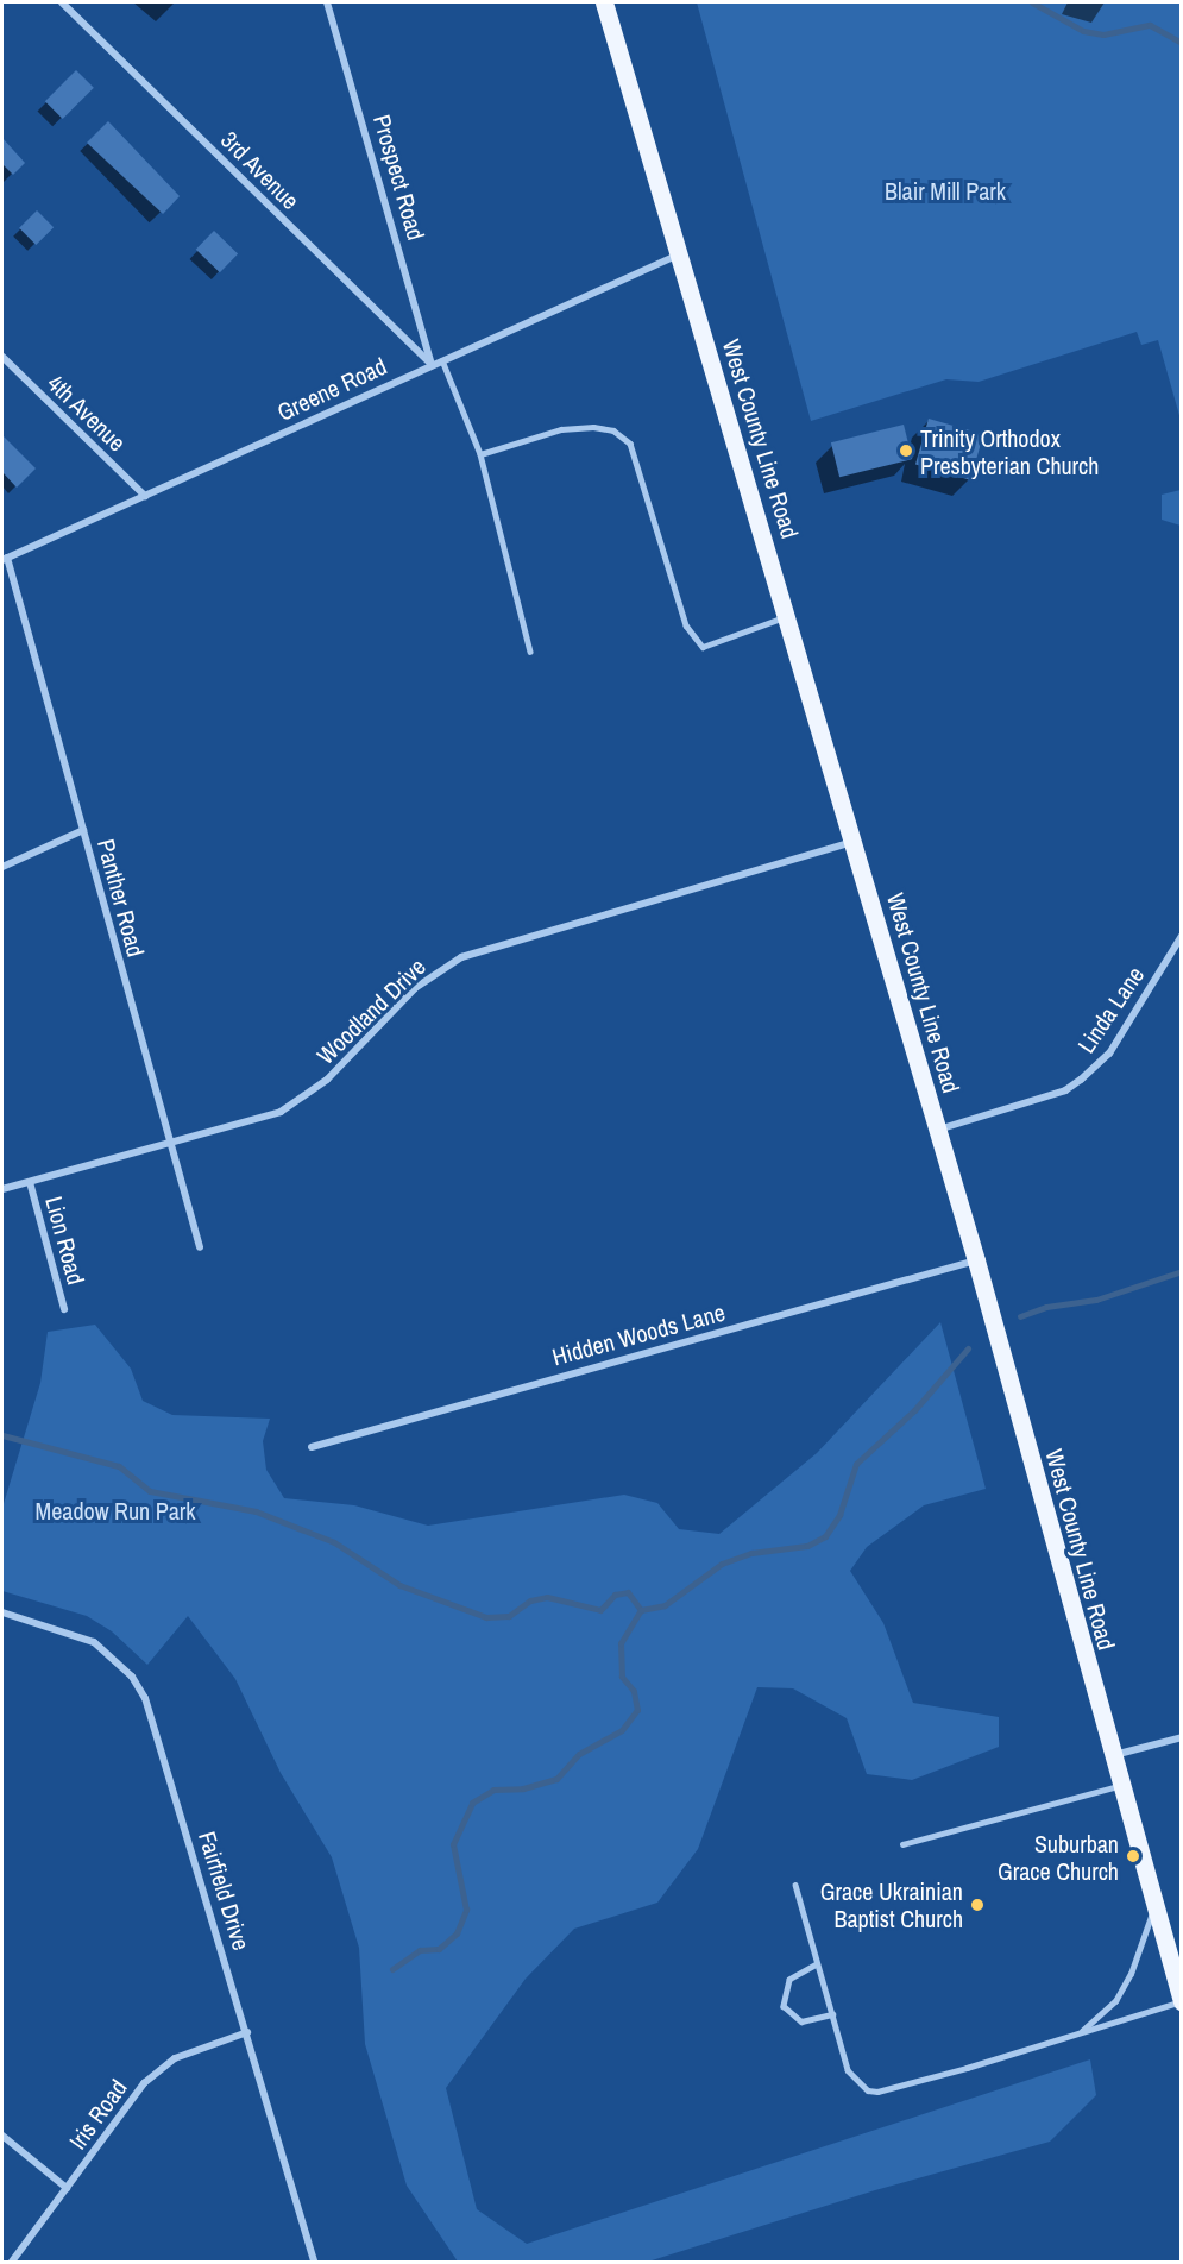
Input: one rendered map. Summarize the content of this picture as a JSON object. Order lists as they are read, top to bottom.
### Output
{
  "streets": {
    "main road": ["West County Line Road"],
    "street": [
      "3rd Avenue",
      "Prospect Road",
      "Greene Road",
      "4th Avenue",
      "Panther Road",
      "Linda Lane",
      "Woodland Drive",
      "Lion Road",
      "Hidden Woods Lane",
      "Fairfield Drive",
      "Iris Road"
    ]
  },
  "crossings": [
    ["3rd Avenue", "Prospect Road"],
    ["3rd Avenue", "Greene Road"],
    ["Prospect Road", "Greene Road"],
    ["Greene Road", "4th Avenue"],
    ["Greene Road", "West County Line Road"],
    ["Greene Road", "Panther Road"],
    ["West County Line Road", "Linda Lane"],
    ["West County Line Road", "Woodland Drive"],
    ["West County Line Road", "Hidden Woods Lane"],
    ["Panther Road", "Woodland Drive"],
    ["Woodland Drive", "Lion Road"],
    ["Fairfield Drive", "Iris Road"]
  ],
  "parks": ["Blair Mill Park", "Meadow Run Park"],
  "places": ["Trinity Orthodox Presbyterian Church", "Suburban Grace Church", "Grace Ukrainian Baptist Church"]
}
